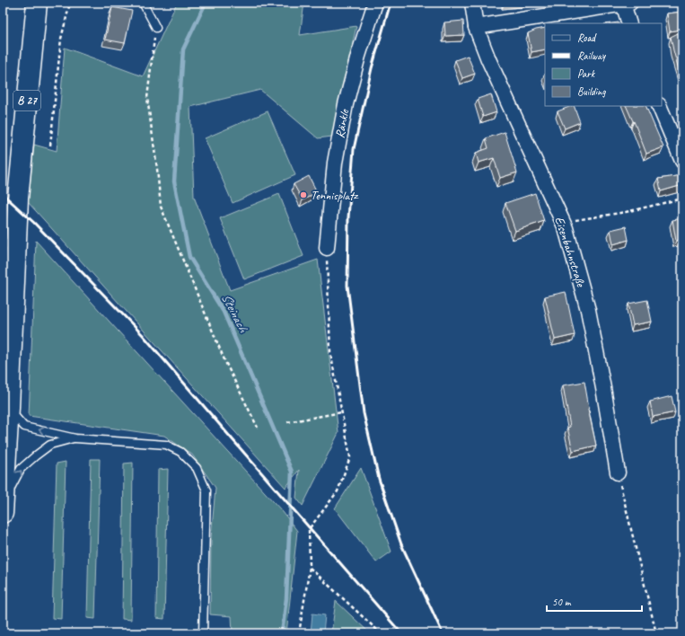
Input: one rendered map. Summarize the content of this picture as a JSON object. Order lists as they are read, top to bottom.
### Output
{
  "streets": {
    "main road": ["B 27"],
    "street": ["Ränkle", "Eisenbahnstraße"]
  },
  "water": ["Steinach"],
  "places": ["Tennisplatz"],
  "legend": [
    "Road",
    "Railway",
    "Park",
    "Building"
  ],
  "scale_bar": "50 m"
}
